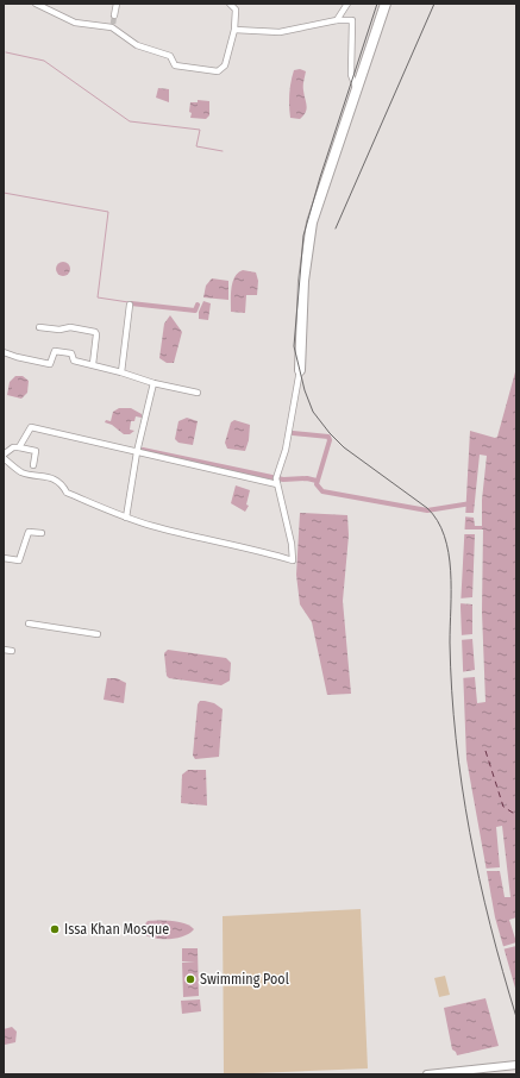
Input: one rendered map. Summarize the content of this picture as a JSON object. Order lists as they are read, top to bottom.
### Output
{
  "places": ["Issa Khan Mosque", "Swimming Pool"]
}
